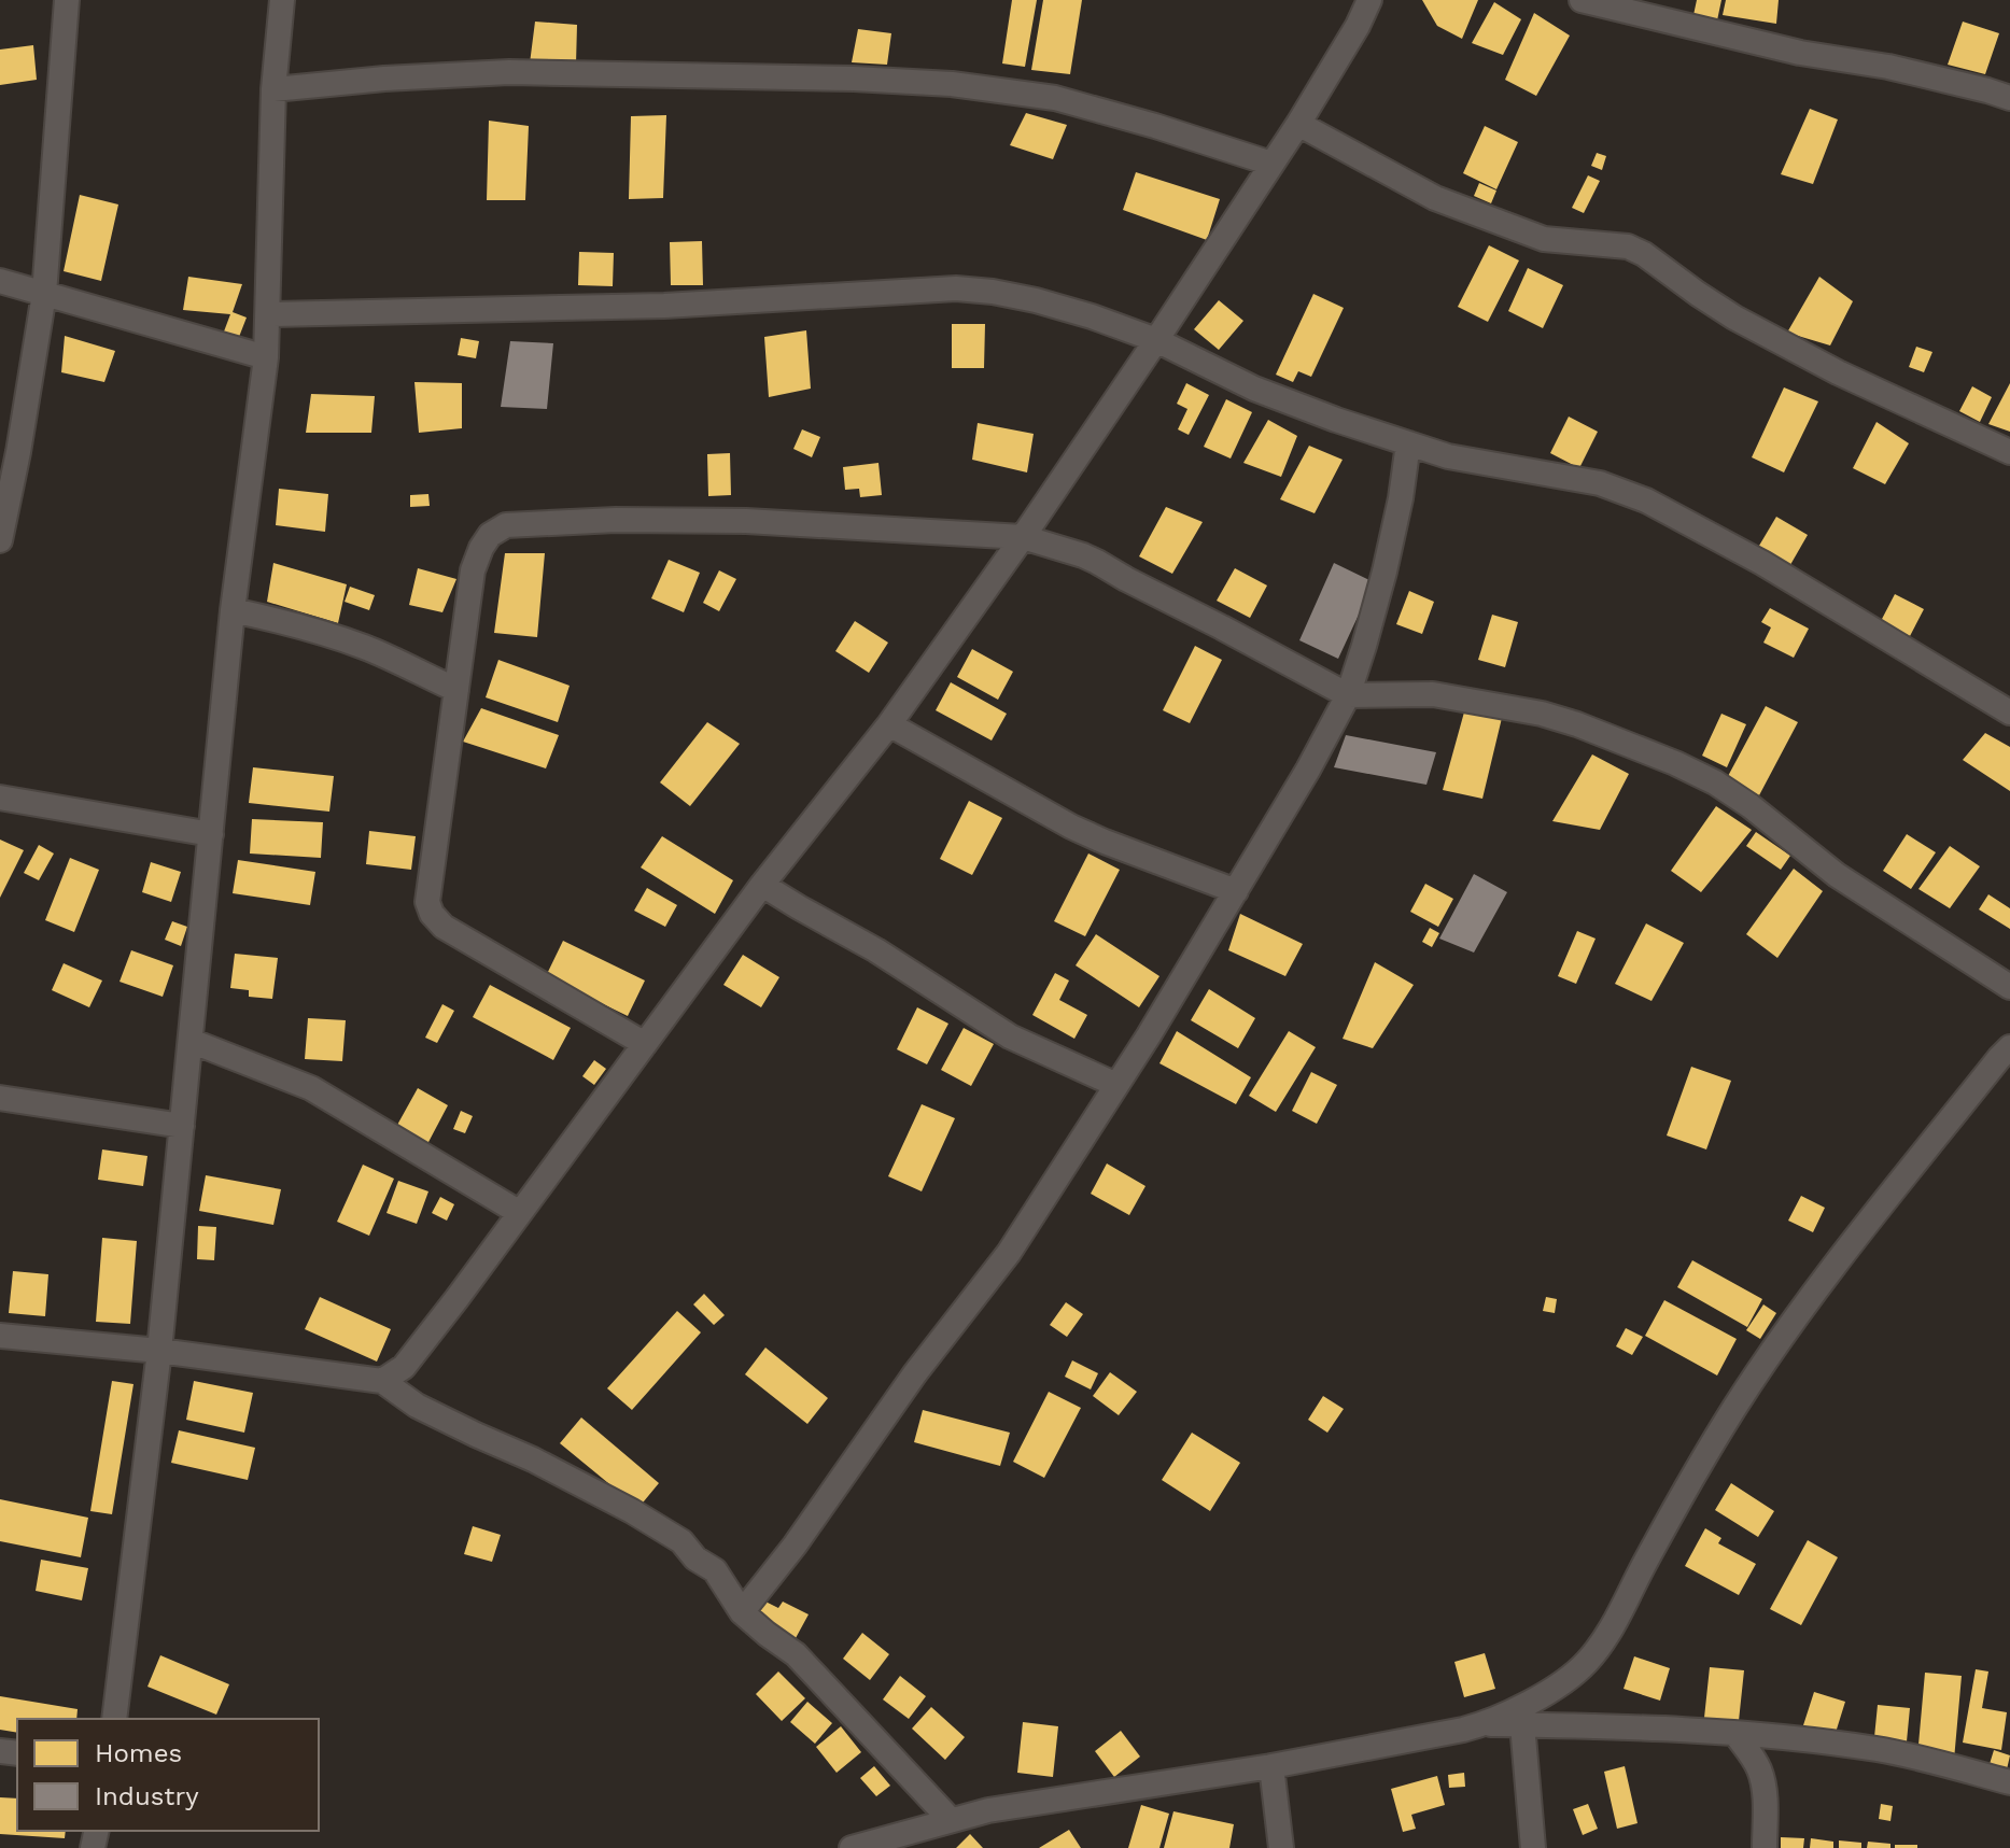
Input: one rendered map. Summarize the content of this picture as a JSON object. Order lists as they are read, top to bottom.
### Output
{
  "legend": ["Homes", "Industry"]
}
